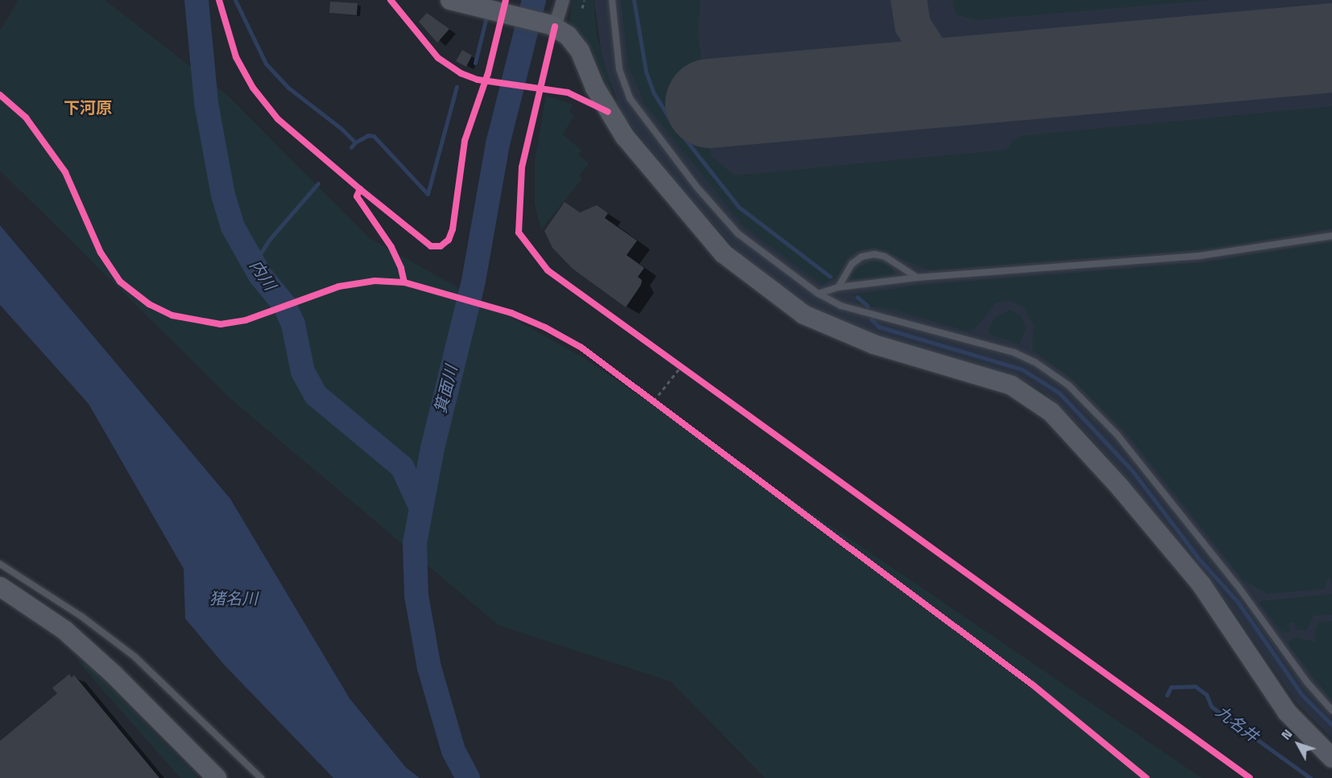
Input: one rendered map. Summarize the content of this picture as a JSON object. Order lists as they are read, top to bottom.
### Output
{
  "districts": ["下河原"],
  "water": [
    "内川",
    "箕面川",
    "猪名川",
    "九名井"
  ],
  "north": "top left"
}
